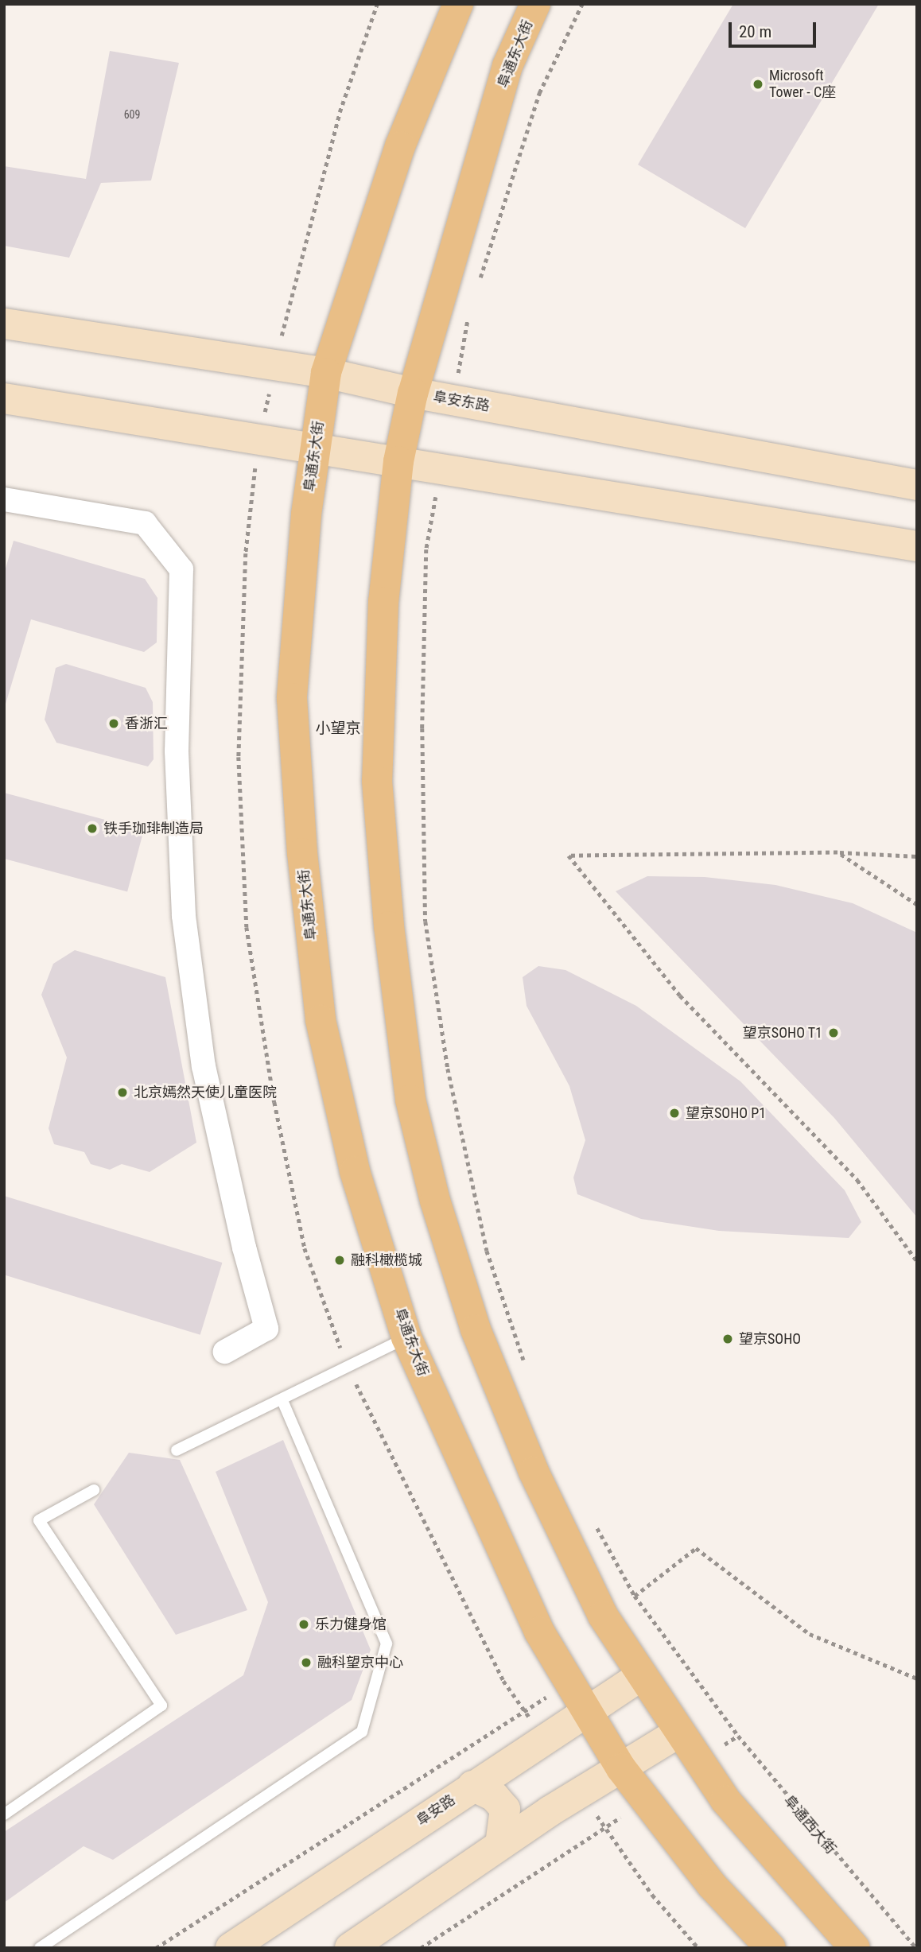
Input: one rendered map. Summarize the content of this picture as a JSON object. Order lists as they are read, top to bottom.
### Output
{
  "streets": {
    "main road": ["阜通东大街"],
    "street": ["阜安东路", "阜安路"],
    "path": ["阜通西大街"]
  },
  "crossings": [
    ["阜通东大街", "阜安东路"],
    ["阜通东大街", "阜安路"]
  ],
  "districts": ["小望京"],
  "places": [
    "Microsoft Tower - C座",
    "香浙汇",
    "铁手珈琲制造局",
    "望京SOHO T1",
    "北京嫣然天使儿童医院",
    "望京SOHO P1",
    "融科橄榄城",
    "望京SOHO",
    "乐力健身馆",
    "融科望京中心"
  ],
  "house_numbers": ["609"],
  "scale_bar": "20 m"
}
